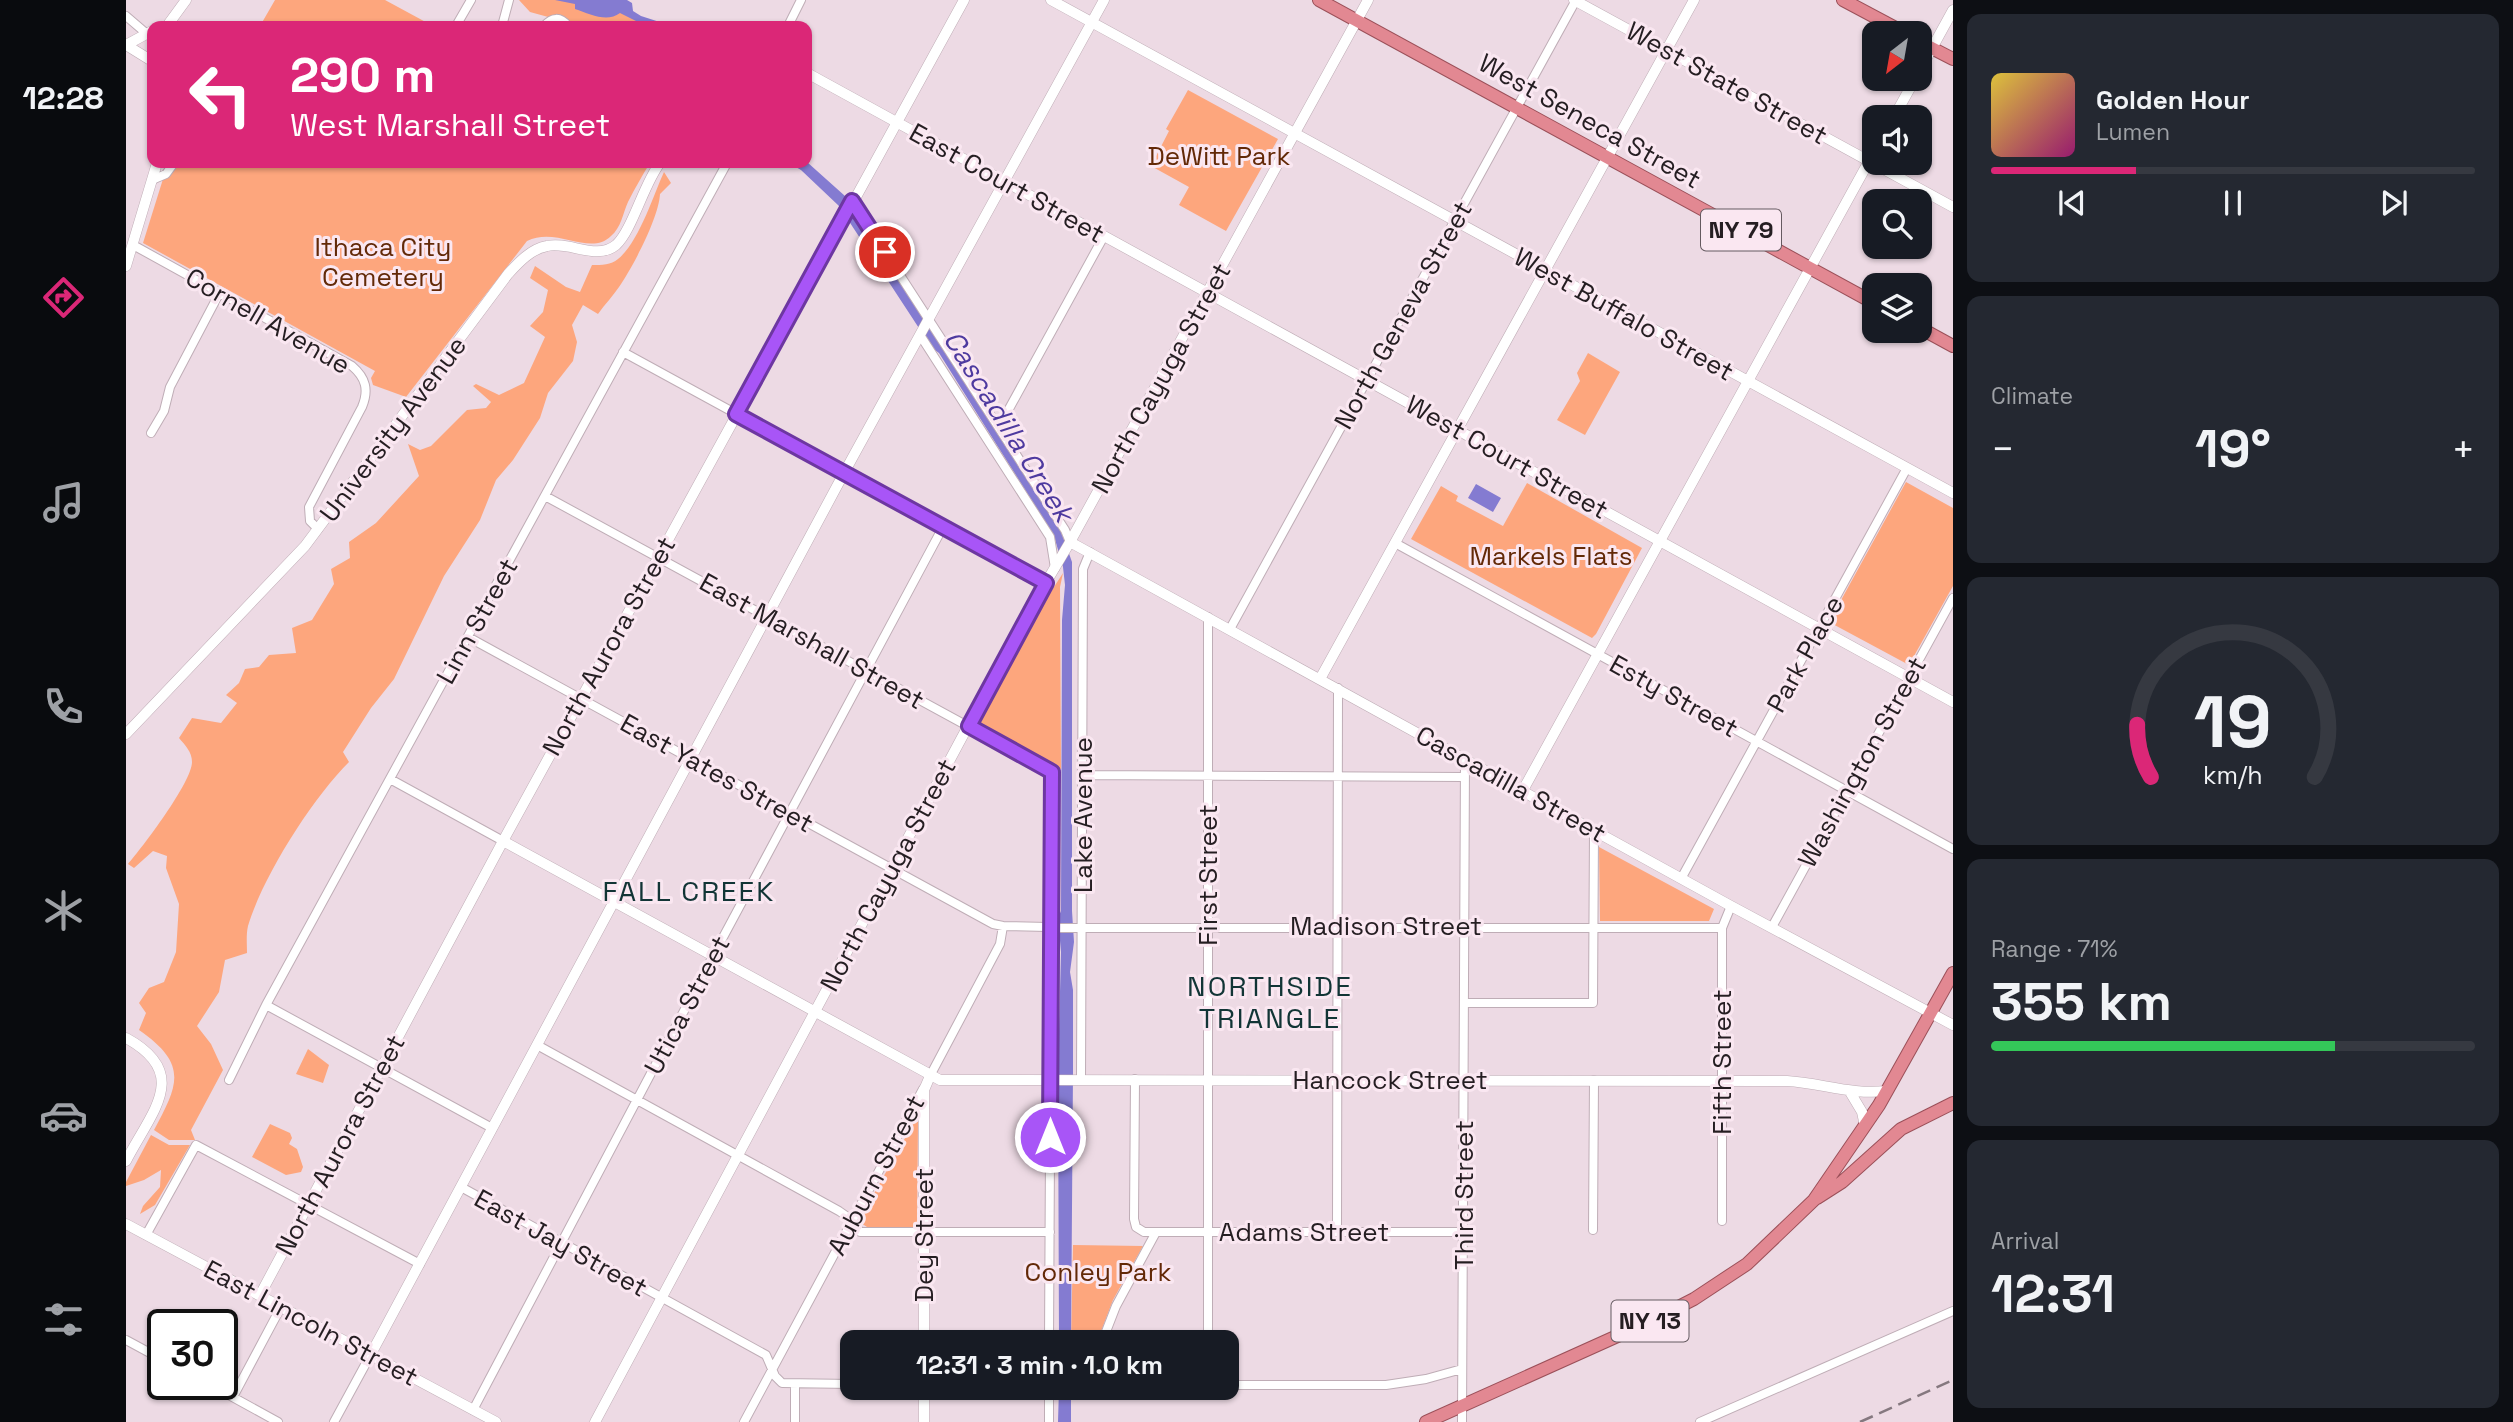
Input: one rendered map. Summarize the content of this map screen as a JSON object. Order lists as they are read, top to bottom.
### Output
{
  "streets": {
    "highway": ["West Seneca Street", "NY 79", "NY 13"],
    "street": [
      "West State Street",
      "East Court Street",
      "West Buffalo Street",
      "North Geneva Street",
      "Cornell Avenue",
      "North Cayuga Street",
      "University Avenue",
      "West Court Street",
      "Linn Street",
      "East Marshall Street",
      "North Aurora Street",
      "Park Place",
      "Esty Street",
      "Washington Street",
      "East Yates Street",
      "Cascadilla Street",
      "Lake Avenue",
      "First Street",
      "Madison Street",
      "Utica Street",
      "Fifth Street",
      "Hancock Street",
      "Auburn Street",
      "Third Street",
      "Adams Street",
      "Dey Street",
      "East Jay Street",
      "East Lincoln Street"
    ]
  },
  "crossings": [
    ["West State Street", "North Geneva Street"],
    ["West Seneca Street", "NY 79"],
    ["West Seneca Street", "North Geneva Street"],
    ["West Seneca Street", "North Cayuga Street"],
    ["East Court Street", "North Cayuga Street"],
    ["East Court Street", "West Court Street"],
    ["East Court Street", "North Aurora Street"],
    ["NY 79", "North Cayuga Street"],
    ["West Buffalo Street", "North Geneva Street"],
    ["West Buffalo Street", "North Cayuga Street"],
    ["West Buffalo Street", "Park Place"],
    ["North Geneva Street", "West Court Street"],
    ["North Geneva Street", "Cascadilla Street"],
    ["Cornell Avenue", "University Avenue"],
    ["North Cayuga Street", "West Court Street"],
    ["North Cayuga Street", "East Marshall Street"],
    ["North Cayuga Street", "East Yates Street"],
    ["North Cayuga Street", "Cascadilla Street"],
    ["North Cayuga Street", "East Jay Street"],
    ["West Court Street", "Park Place"],
    ["West Court Street", "Washington Street"],
    ["Linn Street", "East Marshall Street"],
    ["Linn Street", "East Yates Street"],
    ["East Marshall Street", "North Aurora Street"],
    ["East Marshall Street", "Madison Street"],
    ["East Marshall Street", "Utica Street"],
    ["North Aurora Street", "East Yates Street"],
    ["North Aurora Street", "East Lincoln Street"],
    ["Park Place", "Esty Street"],
    ["Park Place", "Cascadilla Street"],
    ["Esty Street", "Washington Street"],
    ["Washington Street", "Cascadilla Street"],
    ["East Yates Street", "Madison Street"],
    ["East Yates Street", "Utica Street"],
    ["East Yates Street", "Auburn Street"],
    ["Cascadilla Street", "Lake Avenue"],
    ["Cascadilla Street", "First Street"],
    ["Cascadilla Street", "Fifth Street"],
    ["Cascadilla Street", "Third Street"],
    ["Cascadilla Street", "NY 13"],
    ["Lake Avenue", "Madison Street"],
    ["Lake Avenue", "Hancock Street"],
    ["First Street", "Madison Street"],
    ["First Street", "Hancock Street"],
    ["First Street", "Adams Street"],
    ["Madison Street", "Fifth Street"],
    ["Madison Street", "Auburn Street"],
    ["Madison Street", "Third Street"],
    ["Utica Street", "East Jay Street"],
    ["Utica Street", "East Lincoln Street"],
    ["Fifth Street", "Hancock Street"],
    ["Hancock Street", "Auburn Street"],
    ["Hancock Street", "Third Street"],
    ["Hancock Street", "Adams Street"],
    ["Hancock Street", "Dey Street"],
    ["Hancock Street", "NY 13"],
    ["Auburn Street", "Dey Street"],
    ["Auburn Street", "East Jay Street"],
    ["Third Street", "Adams Street"],
    ["Third Street", "NY 13"]
  ],
  "districts": ["FALL CREEK", "NORTHSIDE TRIANGLE"],
  "water": ["Cascadilla Creek"],
  "parks": [
    "DeWitt Park",
    "Ithaca City Cemetery",
    "Markels Flats",
    "Conley Park"
  ],
  "north": "bottom left",
  "page": {
    "tabs": "12:28",
    "turn": ["290 m", "West Marshall Street"],
    "song": ["Golden Hour", "Lumen"],
    "tile": [
      "Climate",
      ["Range · 71%", "355 km"],
      ["Arrival", "12:31"]
    ],
    "heat": ["−", "19°", "+"],
    "limit": "30",
    "trip": "12:31 · 3 min · 1.0 km",
    "gauge": ["19", "km/h"]
  }
}
